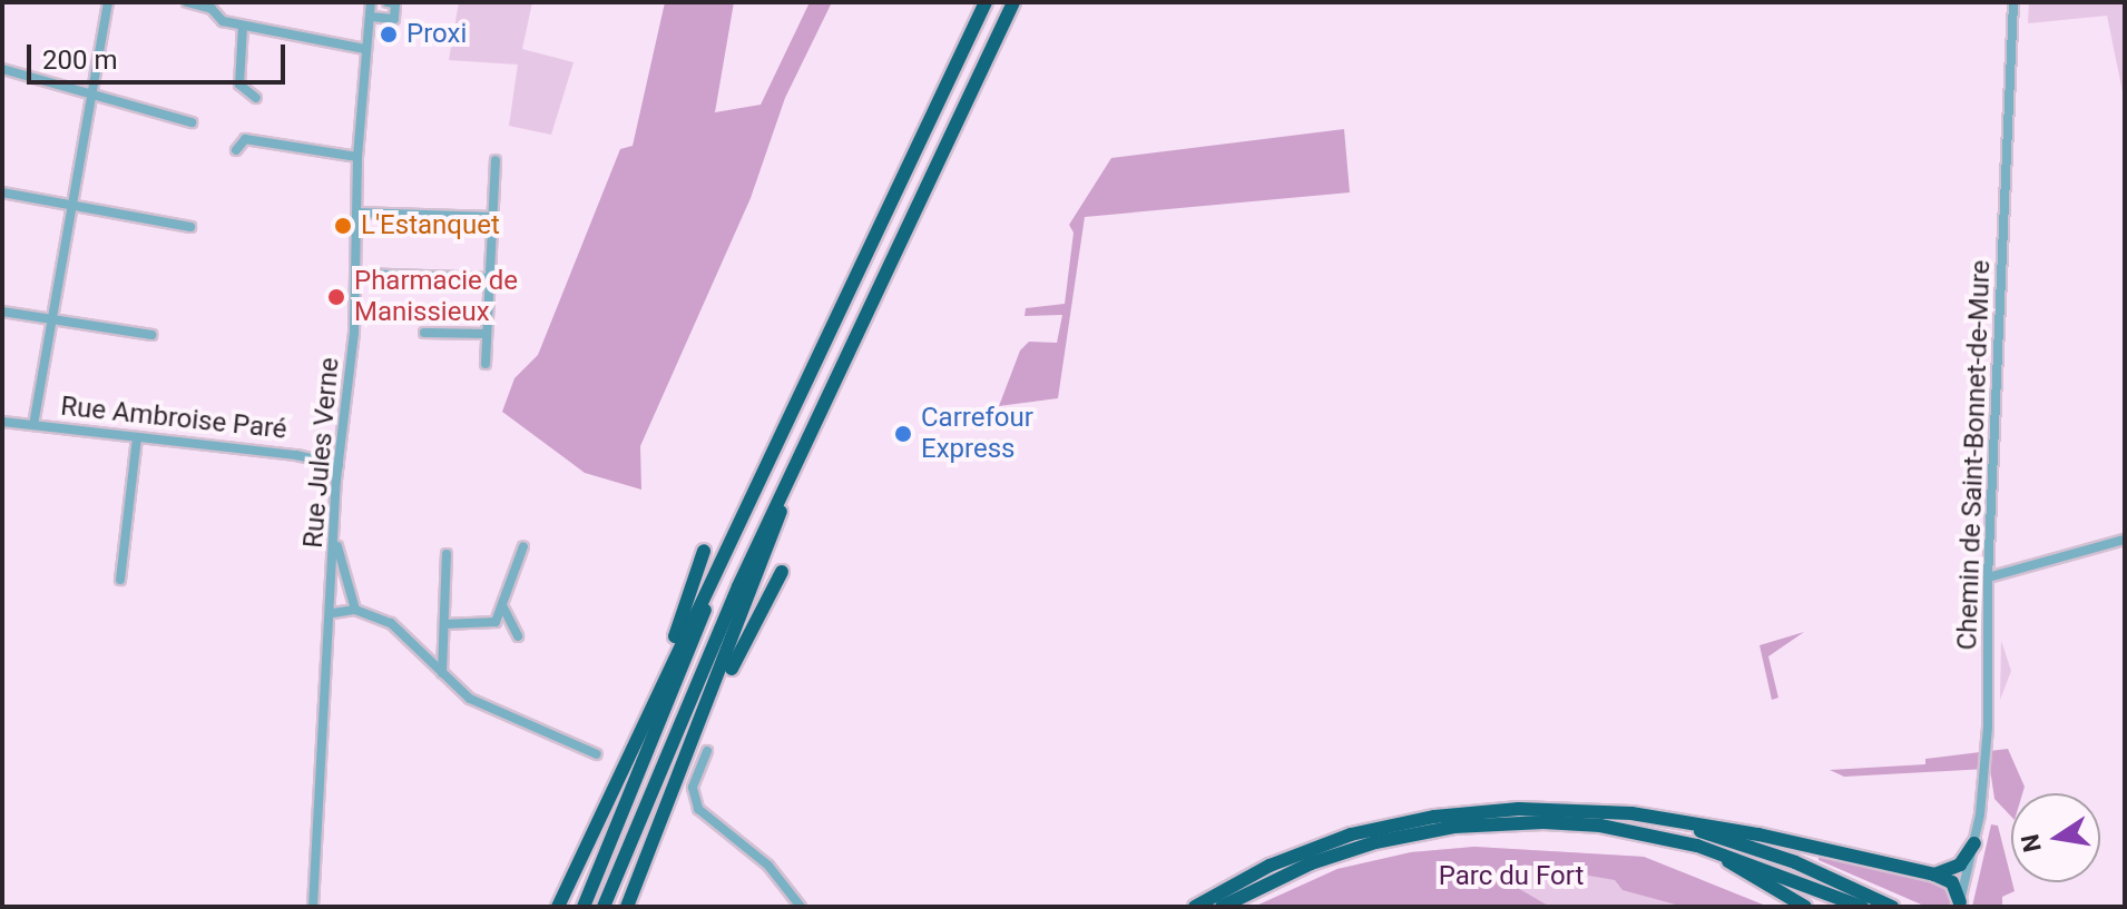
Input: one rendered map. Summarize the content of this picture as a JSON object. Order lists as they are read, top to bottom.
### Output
{
  "streets": {
    "street": ["Rue Ambroise Paré", "Rue Jules Verne", "Chemin de Saint-Bonnet-de-Mure"]
  },
  "crossings": [
    ["Rue Ambroise Paré", "Rue Jules Verne"]
  ],
  "parks": ["Parc du Fort"],
  "places": [
    "Proxi",
    "L'Estanquet",
    "Pharmacie de Manissieux",
    "Carrefour Express"
  ],
  "scale_bar": "200 m",
  "north": "left"
}
